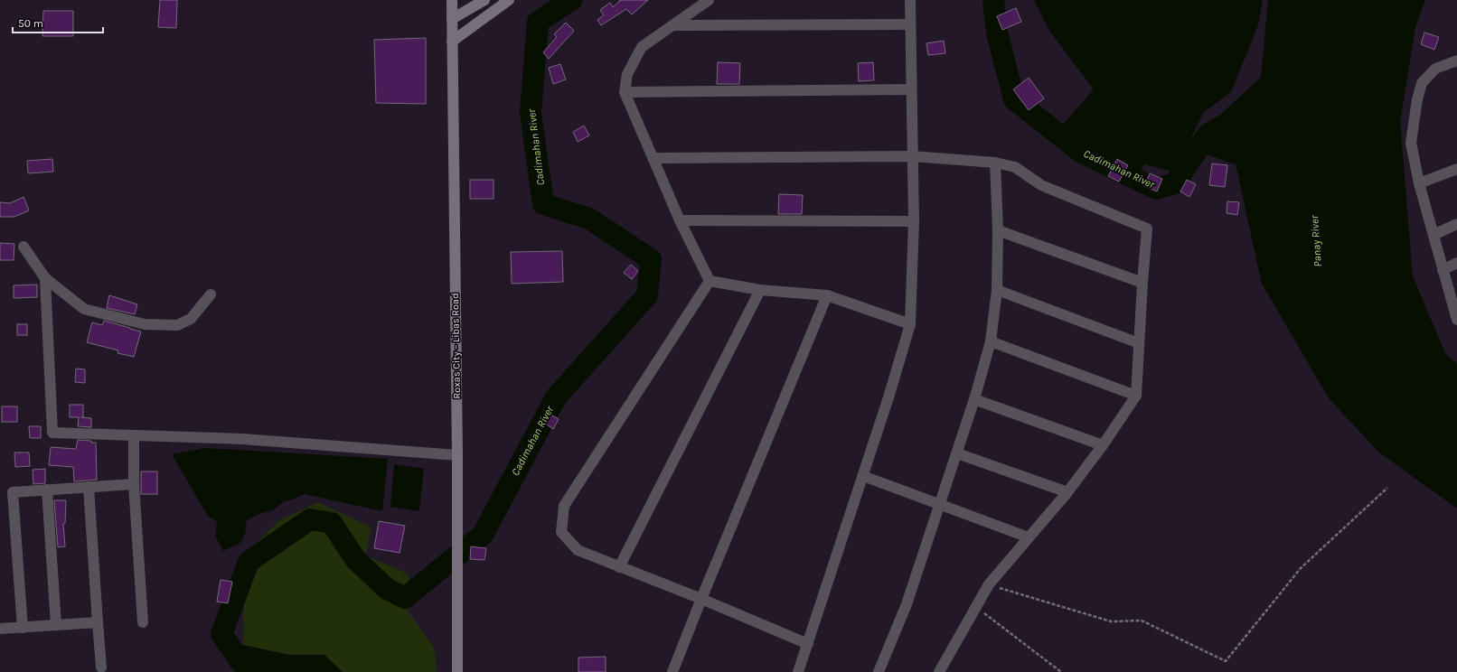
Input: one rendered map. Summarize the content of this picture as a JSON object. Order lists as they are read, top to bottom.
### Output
{
  "streets": {
    "main road": ["Roxas City – Libas Road"]
  },
  "water": ["Cadimahan River", "Panay River"],
  "scale_bar": "50 m"
}
